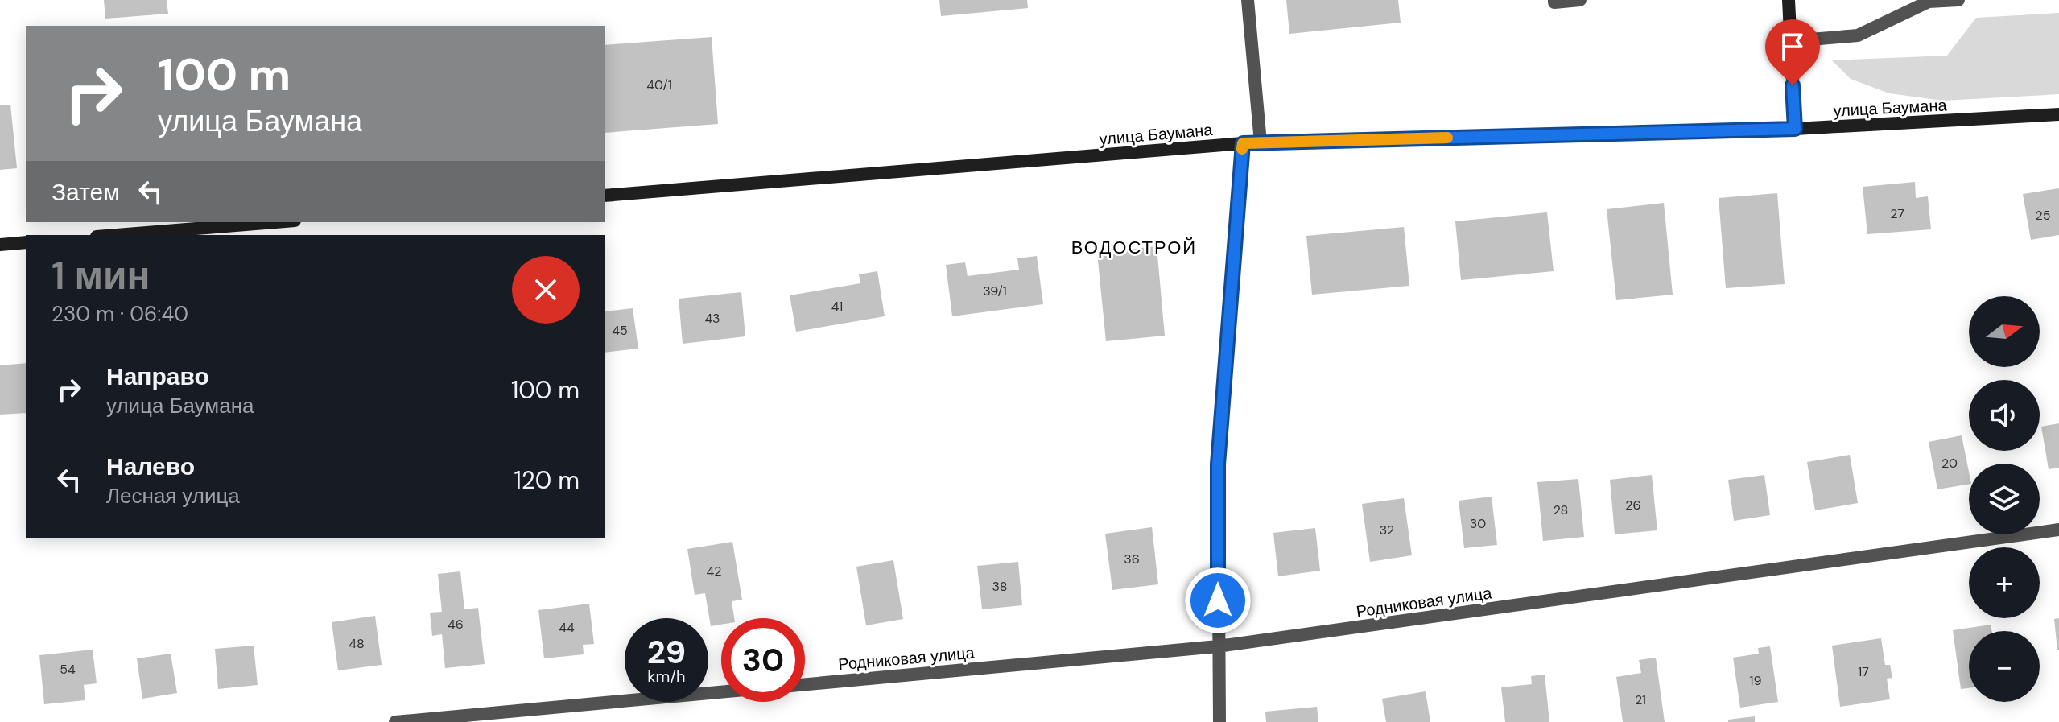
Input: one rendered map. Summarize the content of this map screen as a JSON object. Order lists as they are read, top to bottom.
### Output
{
  "streets": {
    "street": ["улица Баумана", "Родниковая улица"]
  },
  "districts": ["ВОДОСТРОЙ"],
  "house_numbers": [
    "40/1",
    "27",
    "25",
    "39/1",
    "41",
    "43",
    "45",
    "20",
    "26",
    "28",
    "30",
    "32",
    "36",
    "42",
    "38",
    "46",
    "44",
    "48",
    "54",
    "17",
    "19",
    "21"
  ],
  "north": "right",
  "page": {
    "turn": ["100 m", "улица Баумана"],
    "then": "Затем",
    "heading": ["1 мин", "230 m · 06:40"],
    "map_buttons": ["+", "−"],
    "list": [
      {
        "name": "Направо",
        "note": "улица Баумана",
        "value": "100 m"
      },
      {
        "name": "Налево",
        "note": "Лесная улица",
        "value": "120 m"
      }
    ],
    "speed": "29 km/h",
    "limit": "30"
  }
}
